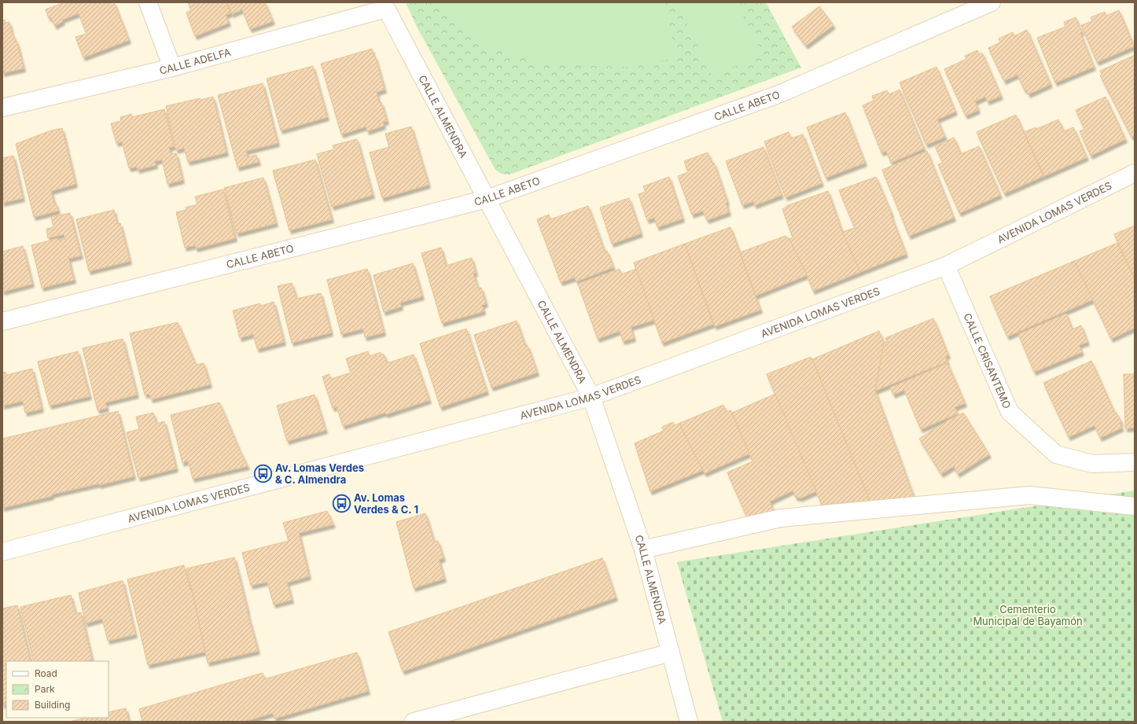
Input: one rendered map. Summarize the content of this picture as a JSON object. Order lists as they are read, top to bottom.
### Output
{
  "streets": {
    "street": [
      "CALLE ADELFA",
      "CALLE ABETO",
      "CALLE ALMENDRA",
      "AVENIDA LOMAS VERDES",
      "CALLE CRISANTEMO"
    ]
  },
  "crossings": [
    ["CALLE ADELFA", "CALLE ALMENDRA"],
    ["CALLE ABETO", "CALLE ALMENDRA"],
    ["CALLE ALMENDRA", "AVENIDA LOMAS VERDES"],
    ["AVENIDA LOMAS VERDES", "CALLE CRISANTEMO"]
  ],
  "parks": ["Cementerio Municipal de Bayamón"],
  "places": {
    "bus stop": ["Av. Lomas Verdes & C. Almendra", "Av. Lomas Verdes & C. 1"]
  },
  "legend": ["Road", "Park", "Building"]
}
